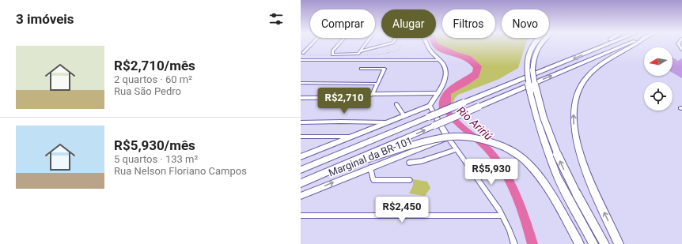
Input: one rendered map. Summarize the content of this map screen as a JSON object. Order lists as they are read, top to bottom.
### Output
{
  "streets": {
    "main road": ["Marginal da BR-101"]
  },
  "water": ["Rio Aririú"],
  "north": "left",
  "page": {
    "heading": "3 imóveis",
    "chip": [
      "Comprar",
      "Alugar",
      "Filtros",
      "Novo"
    ],
    "list": [
      {
        "name": "R$2,710/mês",
        "note": "2 quartos · 60 m² · Rua São Pedro"
      },
      {
        "name": "R$5,930/mês",
        "note": "5 quartos · 133 m² · Rua Nelson Floriano Campos"
      }
    ],
    "price": ["R$2,710", "R$5,930", "R$2,450"]
  }
}
